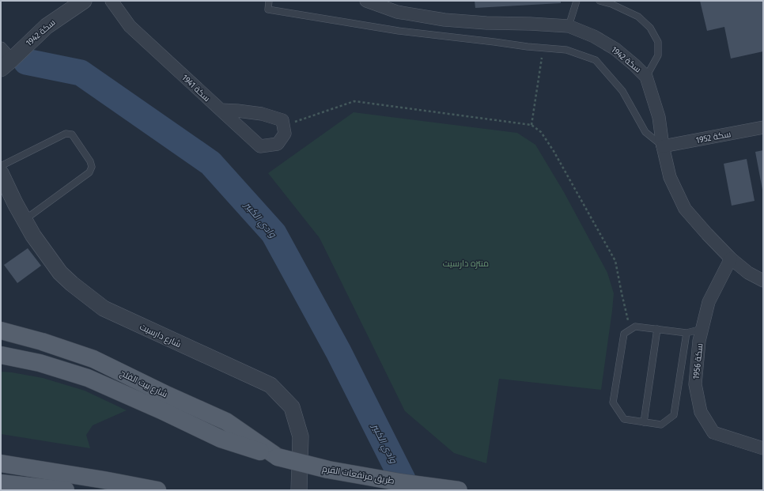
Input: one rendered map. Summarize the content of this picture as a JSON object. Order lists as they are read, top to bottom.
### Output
{
  "streets": {
    "main road": ["شارع بيت الفلج", "طريق مرتفعات القرم"],
    "street": [
      "سكة 1942",
      "سكة 1941",
      "سكة 1952",
      "شارع دارسيت",
      "سكة 1956"
    ]
  },
  "crossings": [
    ["سكة 1942", "سكة 1952"],
    ["سكة 1942", "سكة 1956"],
    ["شارع بيت الفلج", "طريق مرتفعات القرم"]
  ],
  "water": ["وادي الكبير"],
  "parks": ["منتزه دارسيت"]
}
